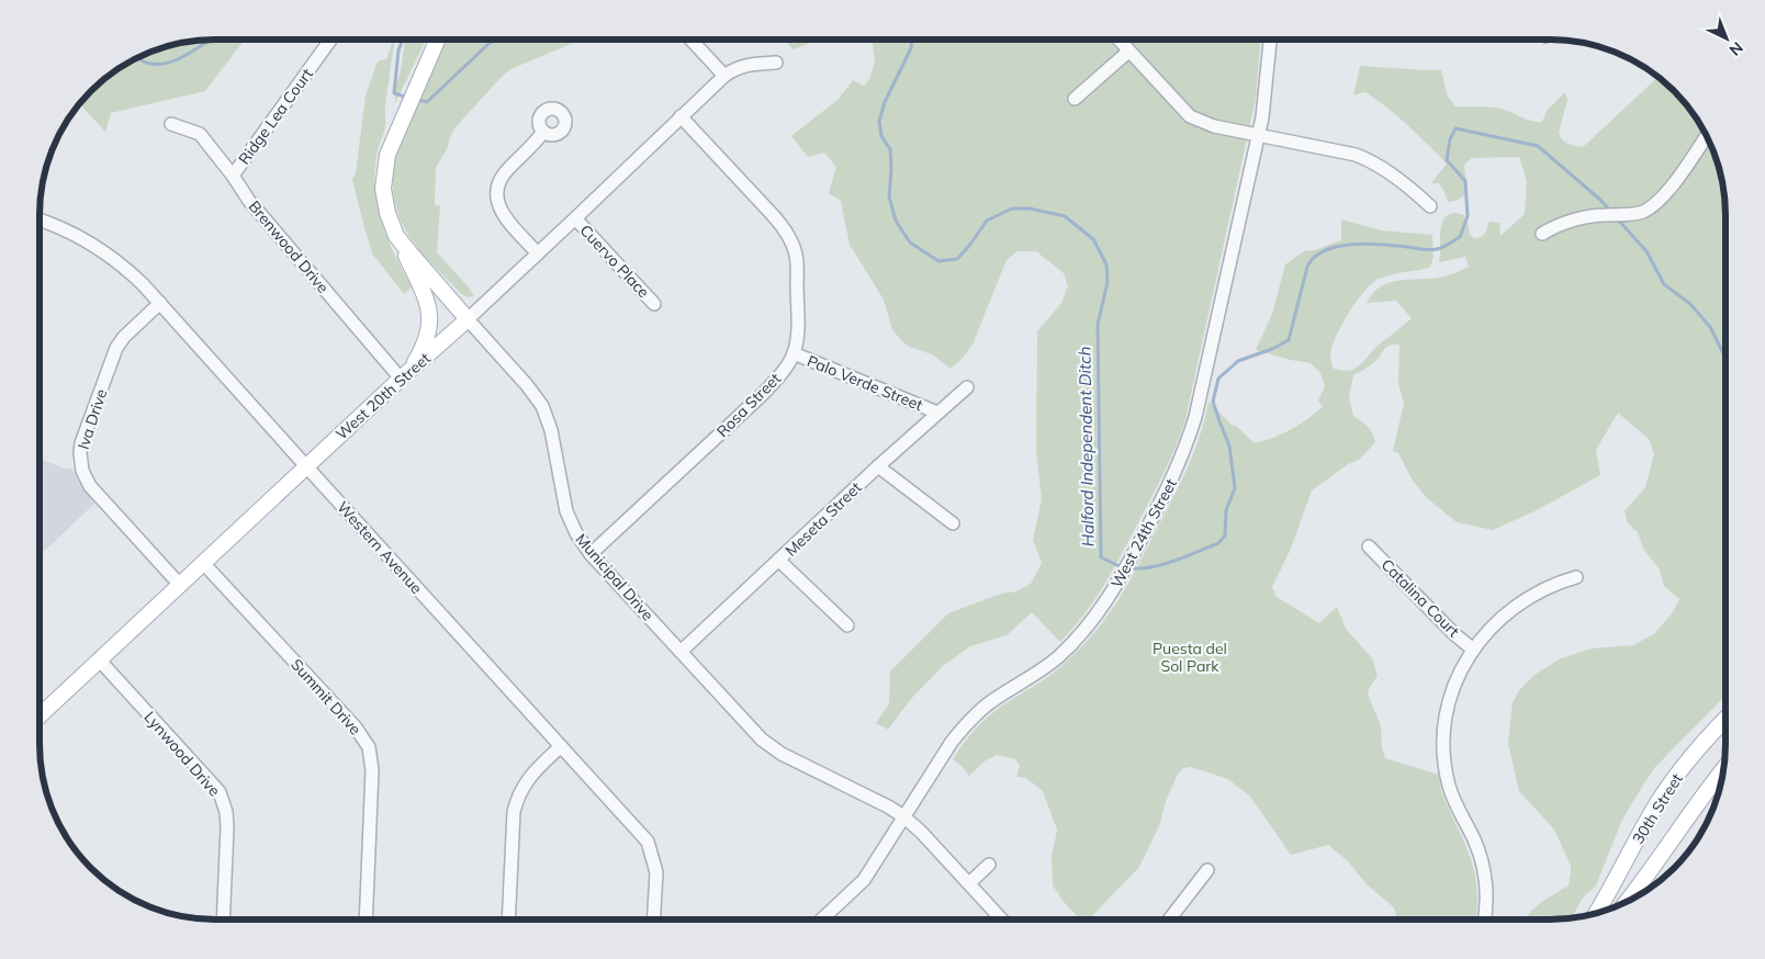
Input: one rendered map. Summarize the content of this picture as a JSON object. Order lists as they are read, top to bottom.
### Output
{
  "streets": {
    "main road": ["West 20th Street", "Municipal Drive", "30th Street"],
    "street": [
      "Ridge Lea Court",
      "Brenwood Drive",
      "Cuervo Place",
      "Palo Verde Street",
      "Rosa Street",
      "Iva Drive",
      "Meseta Street",
      "West 24th Street",
      "Western Avenue",
      "Catalina Court",
      "Summit Drive",
      "Lynwood Drive"
    ]
  },
  "crossings": [
    ["Ridge Lea Court", "Brenwood Drive"],
    ["Brenwood Drive", "West 20th Street"],
    ["Cuervo Place", "West 20th Street"],
    ["Palo Verde Street", "Rosa Street"],
    ["Palo Verde Street", "Meseta Street"],
    ["West 20th Street", "Rosa Street"],
    ["West 20th Street", "Iva Drive"],
    ["West 20th Street", "Western Avenue"],
    ["West 20th Street", "Municipal Drive"],
    ["West 20th Street", "Summit Drive"],
    ["West 20th Street", "Lynwood Drive"],
    ["Rosa Street", "Municipal Drive"],
    ["Iva Drive", "Western Avenue"],
    ["Meseta Street", "Municipal Drive"],
    ["West 24th Street", "Municipal Drive"]
  ],
  "water": ["Halford Independent Ditch"],
  "parks": ["Puesta del Sol Park"],
  "north": "bottom right"
}
